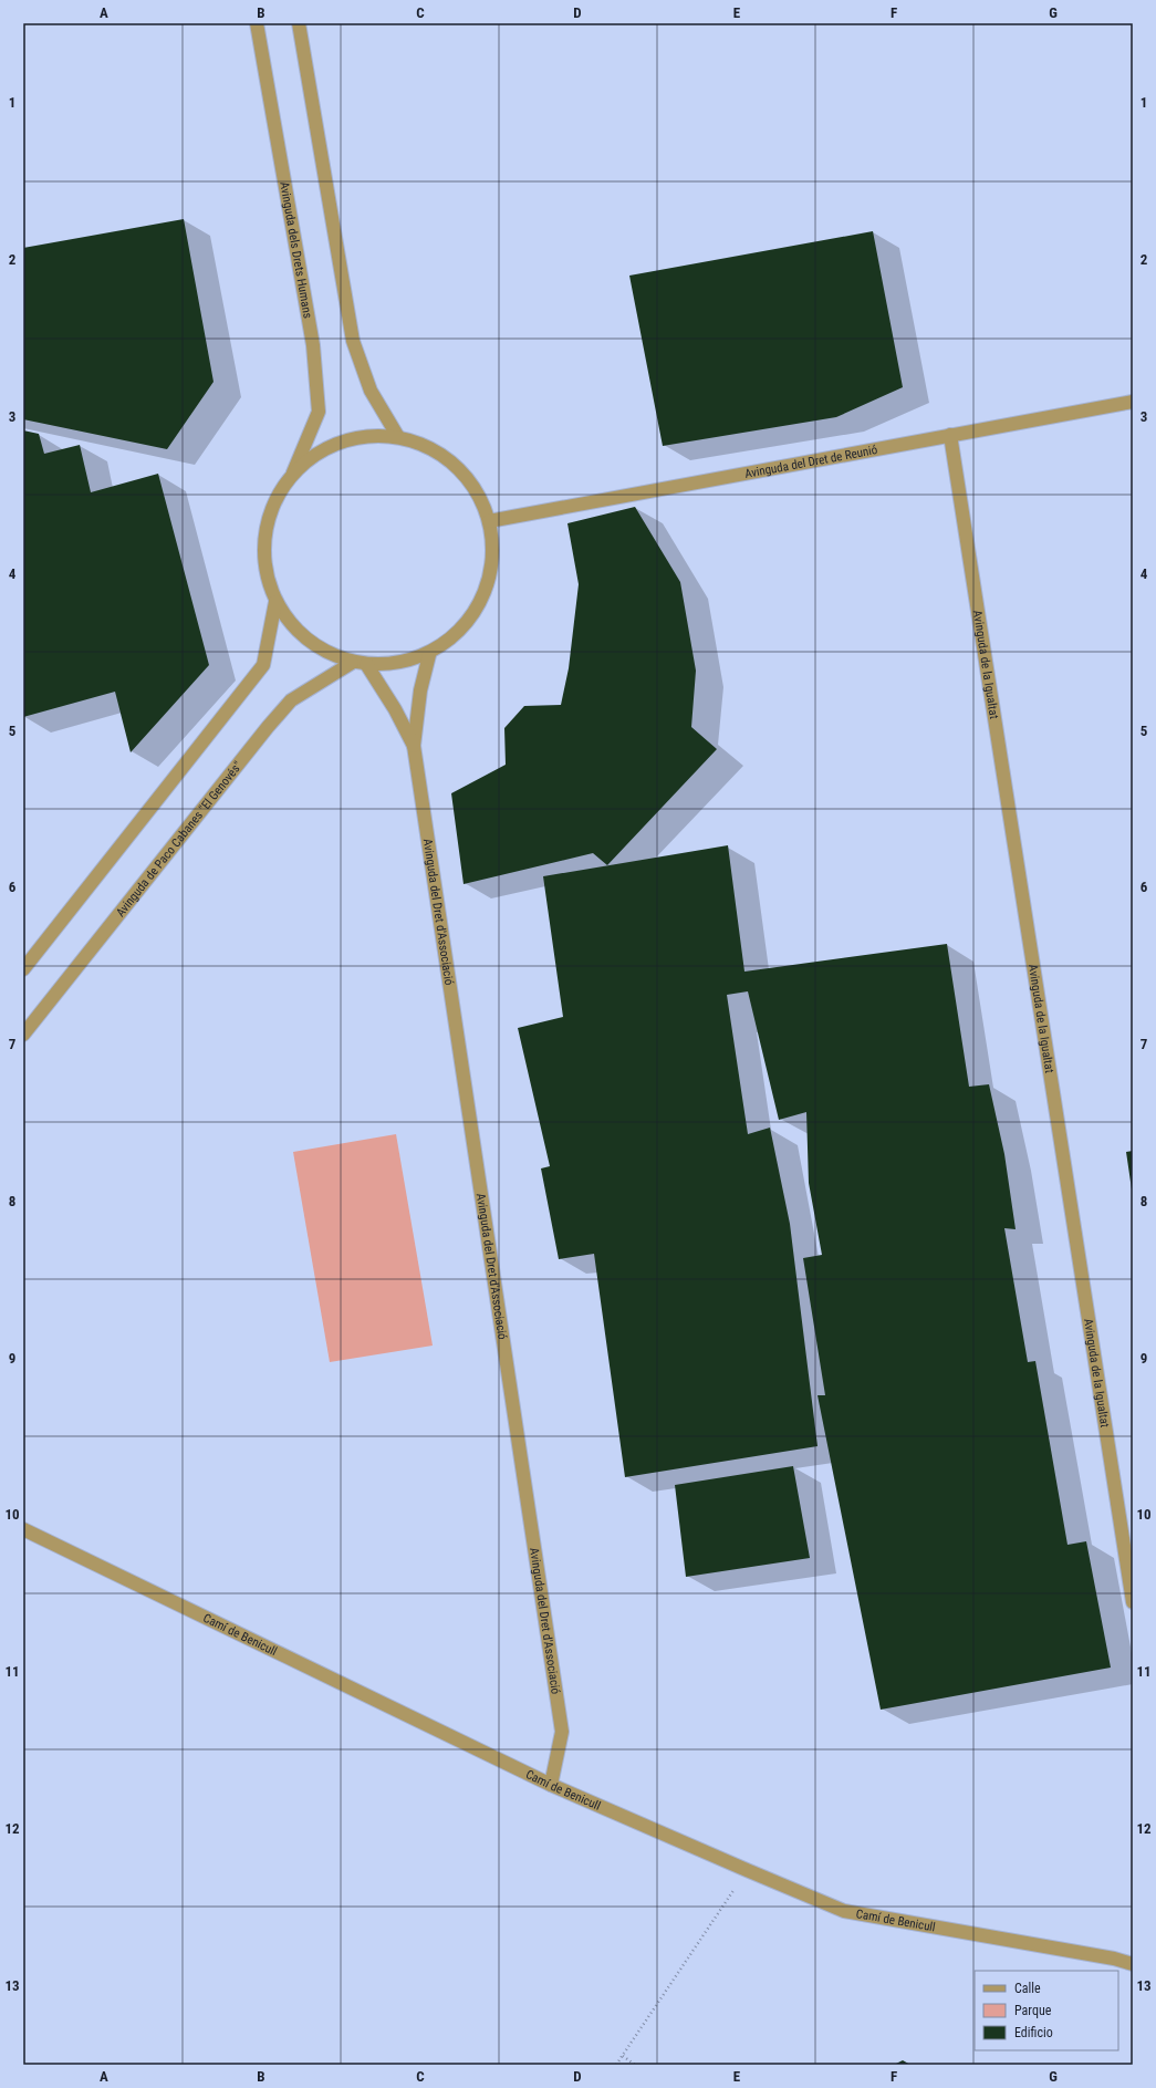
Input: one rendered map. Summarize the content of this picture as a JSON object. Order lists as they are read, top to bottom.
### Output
{
  "streets": {
    "street": [
      "Avinguda dels Drets Humans",
      "Avinguda del Dret de Reunió",
      "Avinguda de la Igualtat",
      "Avinguda de Paco Cabanes \"El Genovés\"",
      "Avinguda del Dret d'Associació",
      "Camí de Benicull"
    ]
  },
  "crossings": [
    ["Avinguda del Dret de Reunió", "Avinguda de la Igualtat"],
    ["Avinguda del Dret d'Associació", "Camí de Benicull"]
  ],
  "legend": ["Calle", "Parque", "Edificio"],
  "grid": {
    "columns": [
      "A",
      "B",
      "C",
      "D",
      "E",
      "F",
      "G"
    ],
    "rows": [
      "1",
      "2",
      "3",
      "4",
      "5",
      "6",
      "7",
      "8",
      "9",
      "10",
      "11",
      "12",
      "13"
    ]
  }
}
